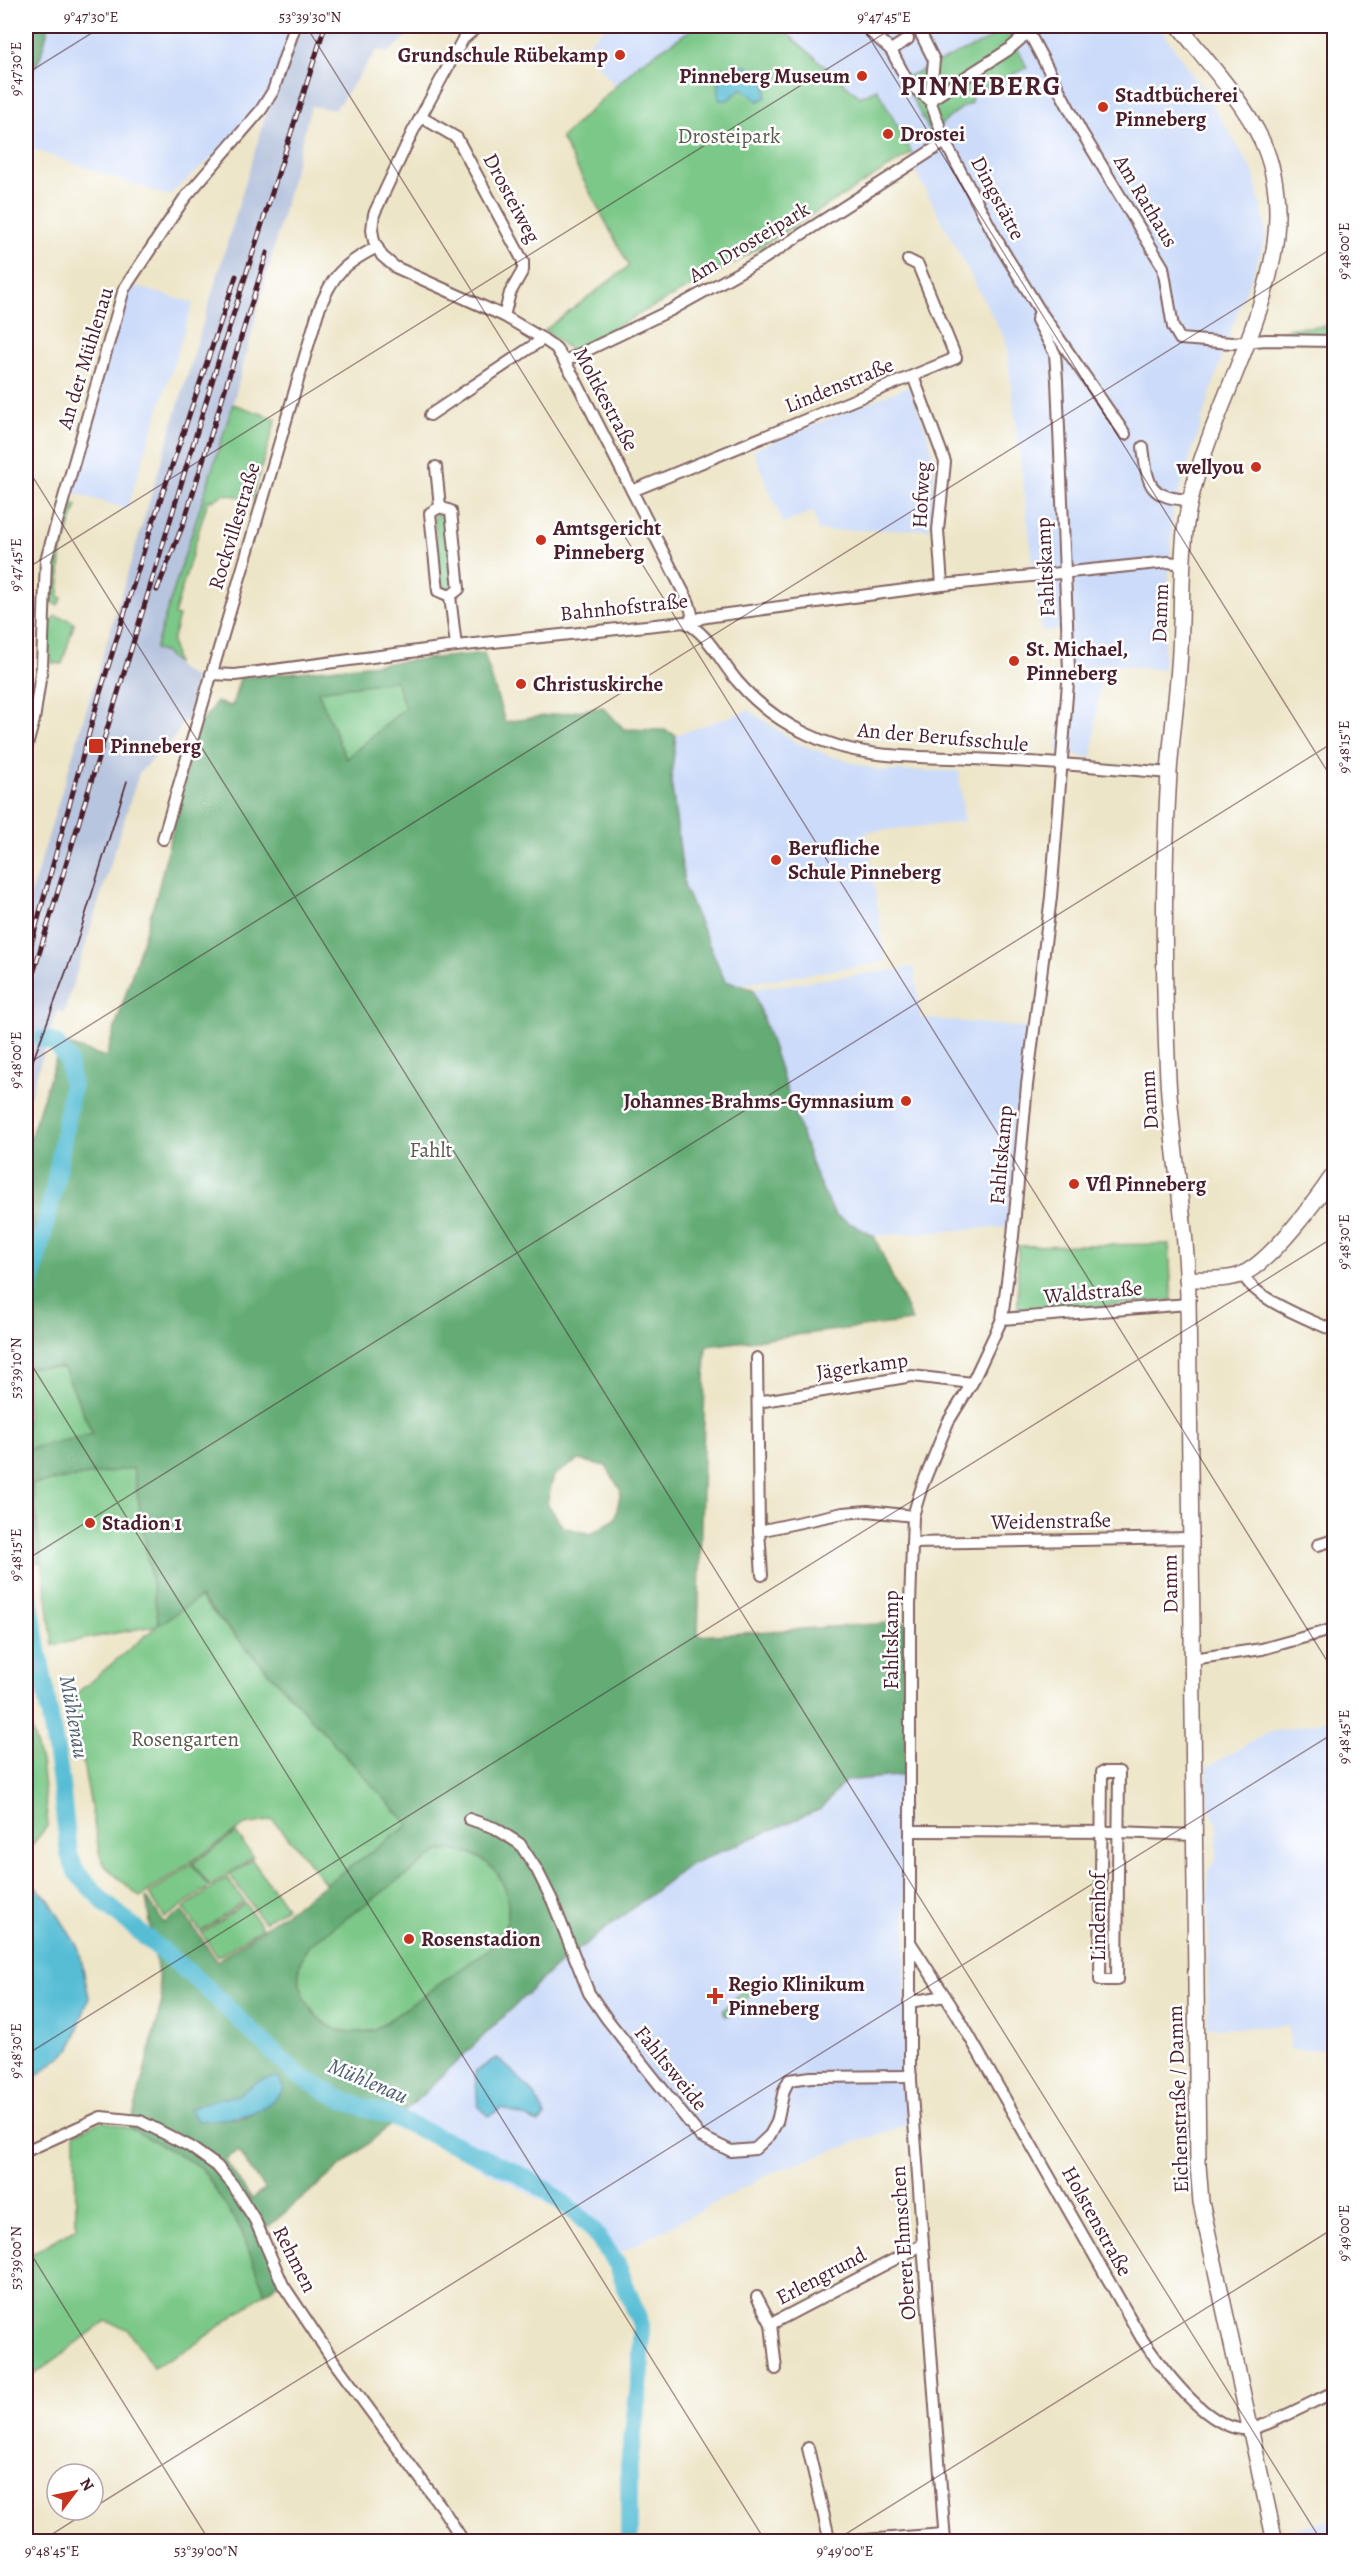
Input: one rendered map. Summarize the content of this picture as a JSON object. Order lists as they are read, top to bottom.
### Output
{
  "streets": {
    "main road": ["Damm", "Eichenstraße / Damm"],
    "street": [
      "Drosteiweg",
      "Dingstätte",
      "Am Rathaus",
      "Am Drosteipark",
      "An der Mühlenau",
      "Lindenstraße",
      "Moltkestraße",
      "Hofweg",
      "Rockvillestraße",
      "Fahltskamp",
      "Bahnhofstraße",
      "An der Berufsschule",
      "Waldstraße",
      "Jägerkamp",
      "Weidenstraße",
      "Lindenhof",
      "Fahltsweide",
      "Holstenstraße",
      "Oberer Ehmschen",
      "Rehmen",
      "Erlengrund"
    ]
  },
  "crossings": [
    ["Drosteiweg", "Moltkestraße"],
    ["Dingstätte", "Am Drosteipark"],
    ["Dingstätte", "Fahltskamp"],
    ["Am Rathaus", "Damm"],
    ["Am Drosteipark", "Moltkestraße"],
    ["Lindenstraße", "Moltkestraße"],
    ["Lindenstraße", "Hofweg"],
    ["Moltkestraße", "Rockvillestraße"],
    ["Moltkestraße", "Bahnhofstraße"],
    ["Moltkestraße", "An der Berufsschule"],
    ["Hofweg", "Bahnhofstraße"],
    ["Rockvillestraße", "Bahnhofstraße"],
    ["Fahltskamp", "Bahnhofstraße"],
    ["Fahltskamp", "An der Berufsschule"],
    ["Fahltskamp", "Waldstraße"],
    ["Fahltskamp", "Jägerkamp"],
    ["Fahltskamp", "Weidenstraße"],
    ["Fahltskamp", "Holstenstraße"],
    ["Fahltskamp", "Oberer Ehmschen"],
    ["Bahnhofstraße", "Damm"],
    ["Bahnhofstraße", "An der Berufsschule"],
    ["Damm", "An der Berufsschule"],
    ["Damm", "Waldstraße"],
    ["Damm", "Weidenstraße"],
    ["Damm", "Eichenstraße / Damm"],
    ["Fahltsweide", "Oberer Ehmschen"],
    ["Eichenstraße / Damm", "Holstenstraße"],
    ["Holstenstraße", "Oberer Ehmschen"],
    ["Oberer Ehmschen", "Erlengrund"]
  ],
  "districts": ["PINNEBERG"],
  "water": ["Mühlenau"],
  "parks": ["Drosteipark", "Fahlt", "Rosengarten"],
  "places": {
    "other": [
      "Grundschule Rübekamp",
      "Pinneberg Museum",
      "Stadtbücherei Pinneberg",
      "Drostei",
      "wellyou",
      "Amtsgericht Pinneberg",
      "St. Michael, Pinneberg",
      "Christuskirche",
      "Berufliche Schule Pinneberg",
      "Johannes-Brahms-Gymnasium",
      "Vfl Pinneberg",
      "Stadion 1",
      "Rosenstadion"
    ],
    "transit": ["Pinneberg"],
    "health": ["Regio Klinikum Pinneberg"]
  },
  "north": "top right",
  "coordinates": [
    "9°47'30\"E",
    "53°39'30\"N",
    "9°47'45\"E",
    "9°48'00\"E",
    "9°48'15\"E",
    "9°48'30\"E",
    "53°39'10\"N",
    "9°48'45\"E",
    "9°49'00\"E",
    "53°39'00\"N"
  ]
}
